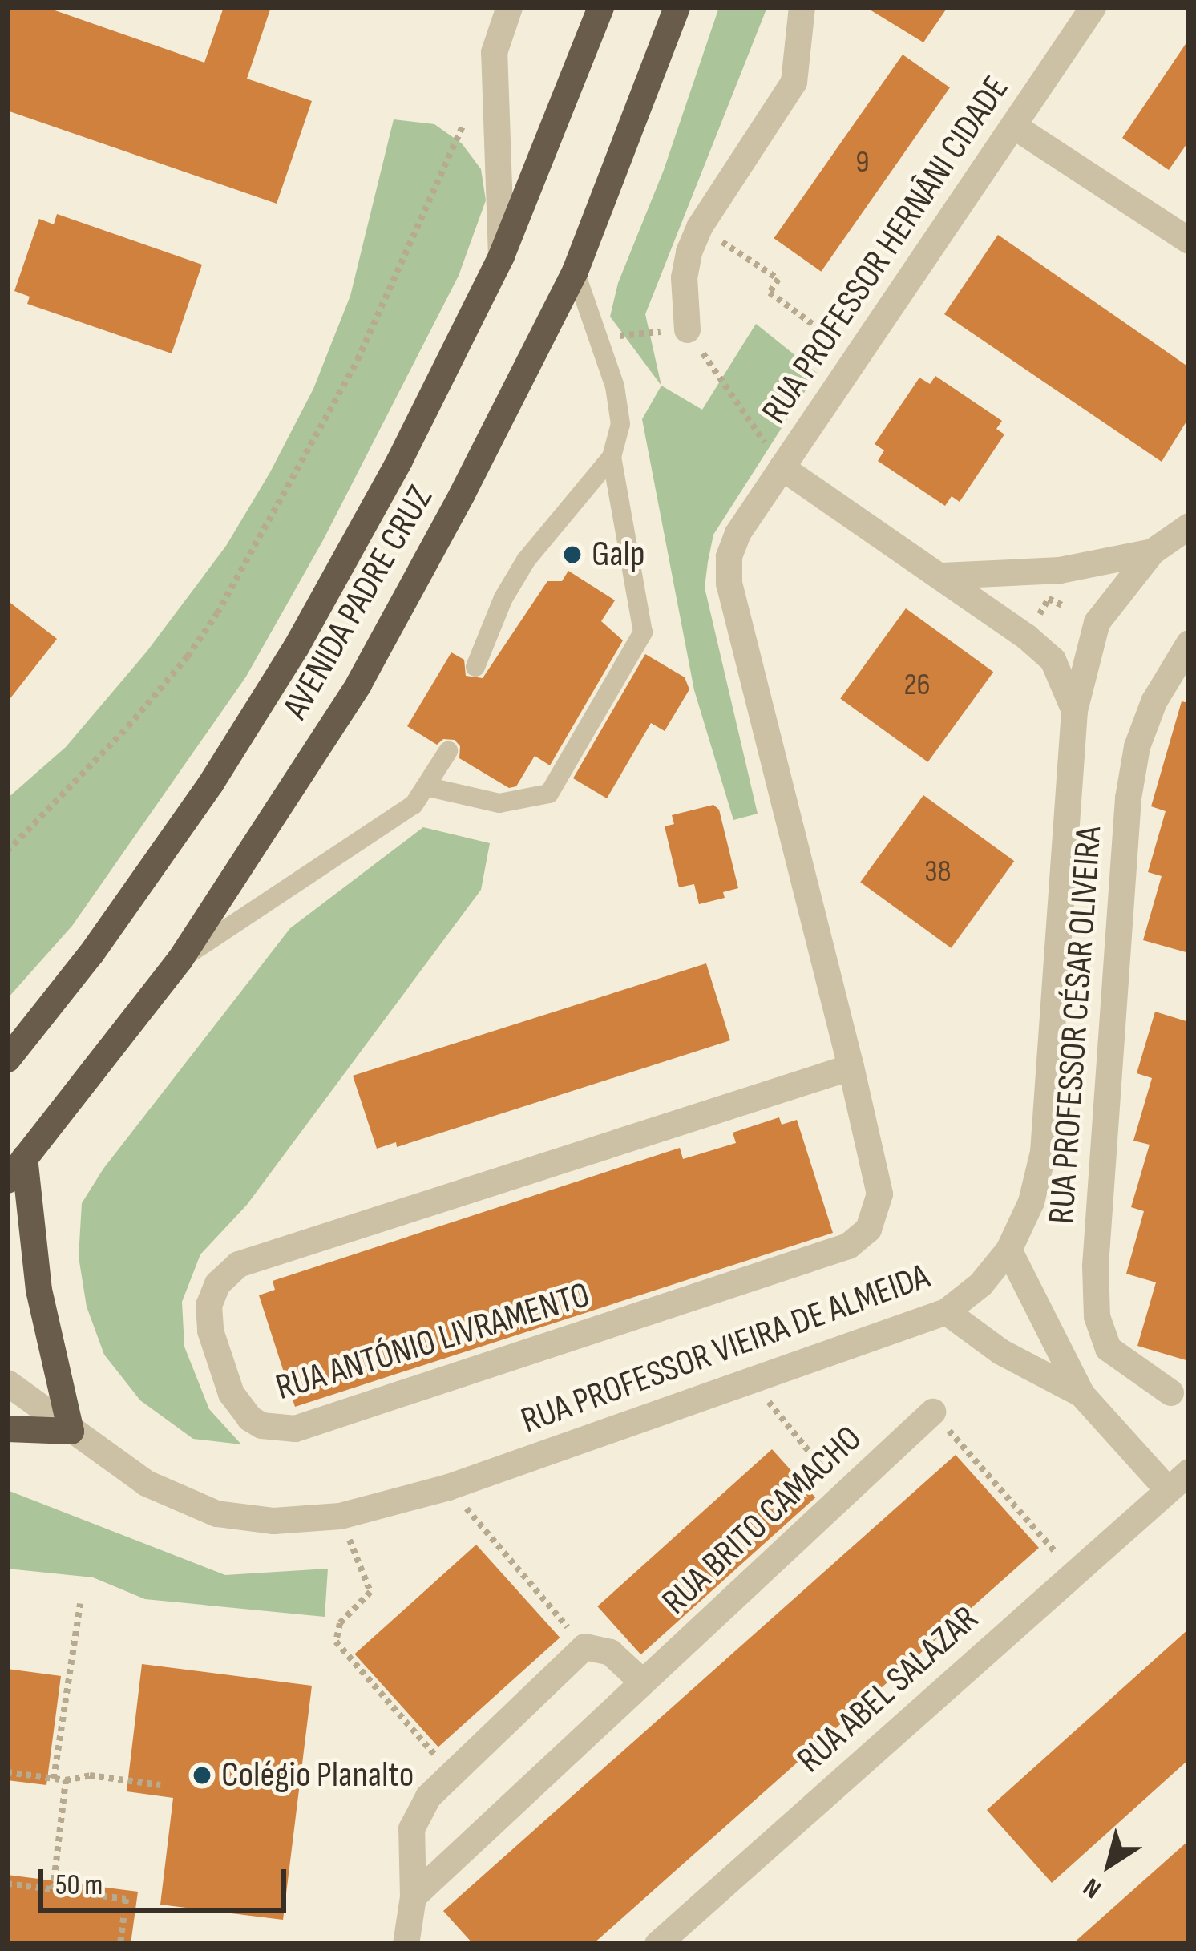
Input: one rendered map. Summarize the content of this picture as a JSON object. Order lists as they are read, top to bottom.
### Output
{
  "streets": {
    "highway": ["AVENIDA PADRE CRUZ"],
    "street": [
      "RUA PROFESSOR HERNÂNI CIDADE",
      "RUA PROFESSOR CÉSAR OLIVEIRA",
      "RUA ANTÓNIO LIVRAMENTO",
      "RUA PROFESSOR VIEIRA DE ALMEIDA",
      "RUA BRITO CAMACHO",
      "RUA ABEL SALAZAR"
    ]
  },
  "crossings": [
    ["RUA PROFESSOR HERNÂNI CIDADE", "RUA ANTÓNIO LIVRAMENTO"],
    ["RUA PROFESSOR HERNÂNI CIDADE", "RUA PROFESSOR VIEIRA DE ALMEIDA"]
  ],
  "places": ["Galp", "Colégio Planalto"],
  "house_numbers": ["9", "26", "38"],
  "scale_bar": "50 m",
  "north": "bottom left"
}
